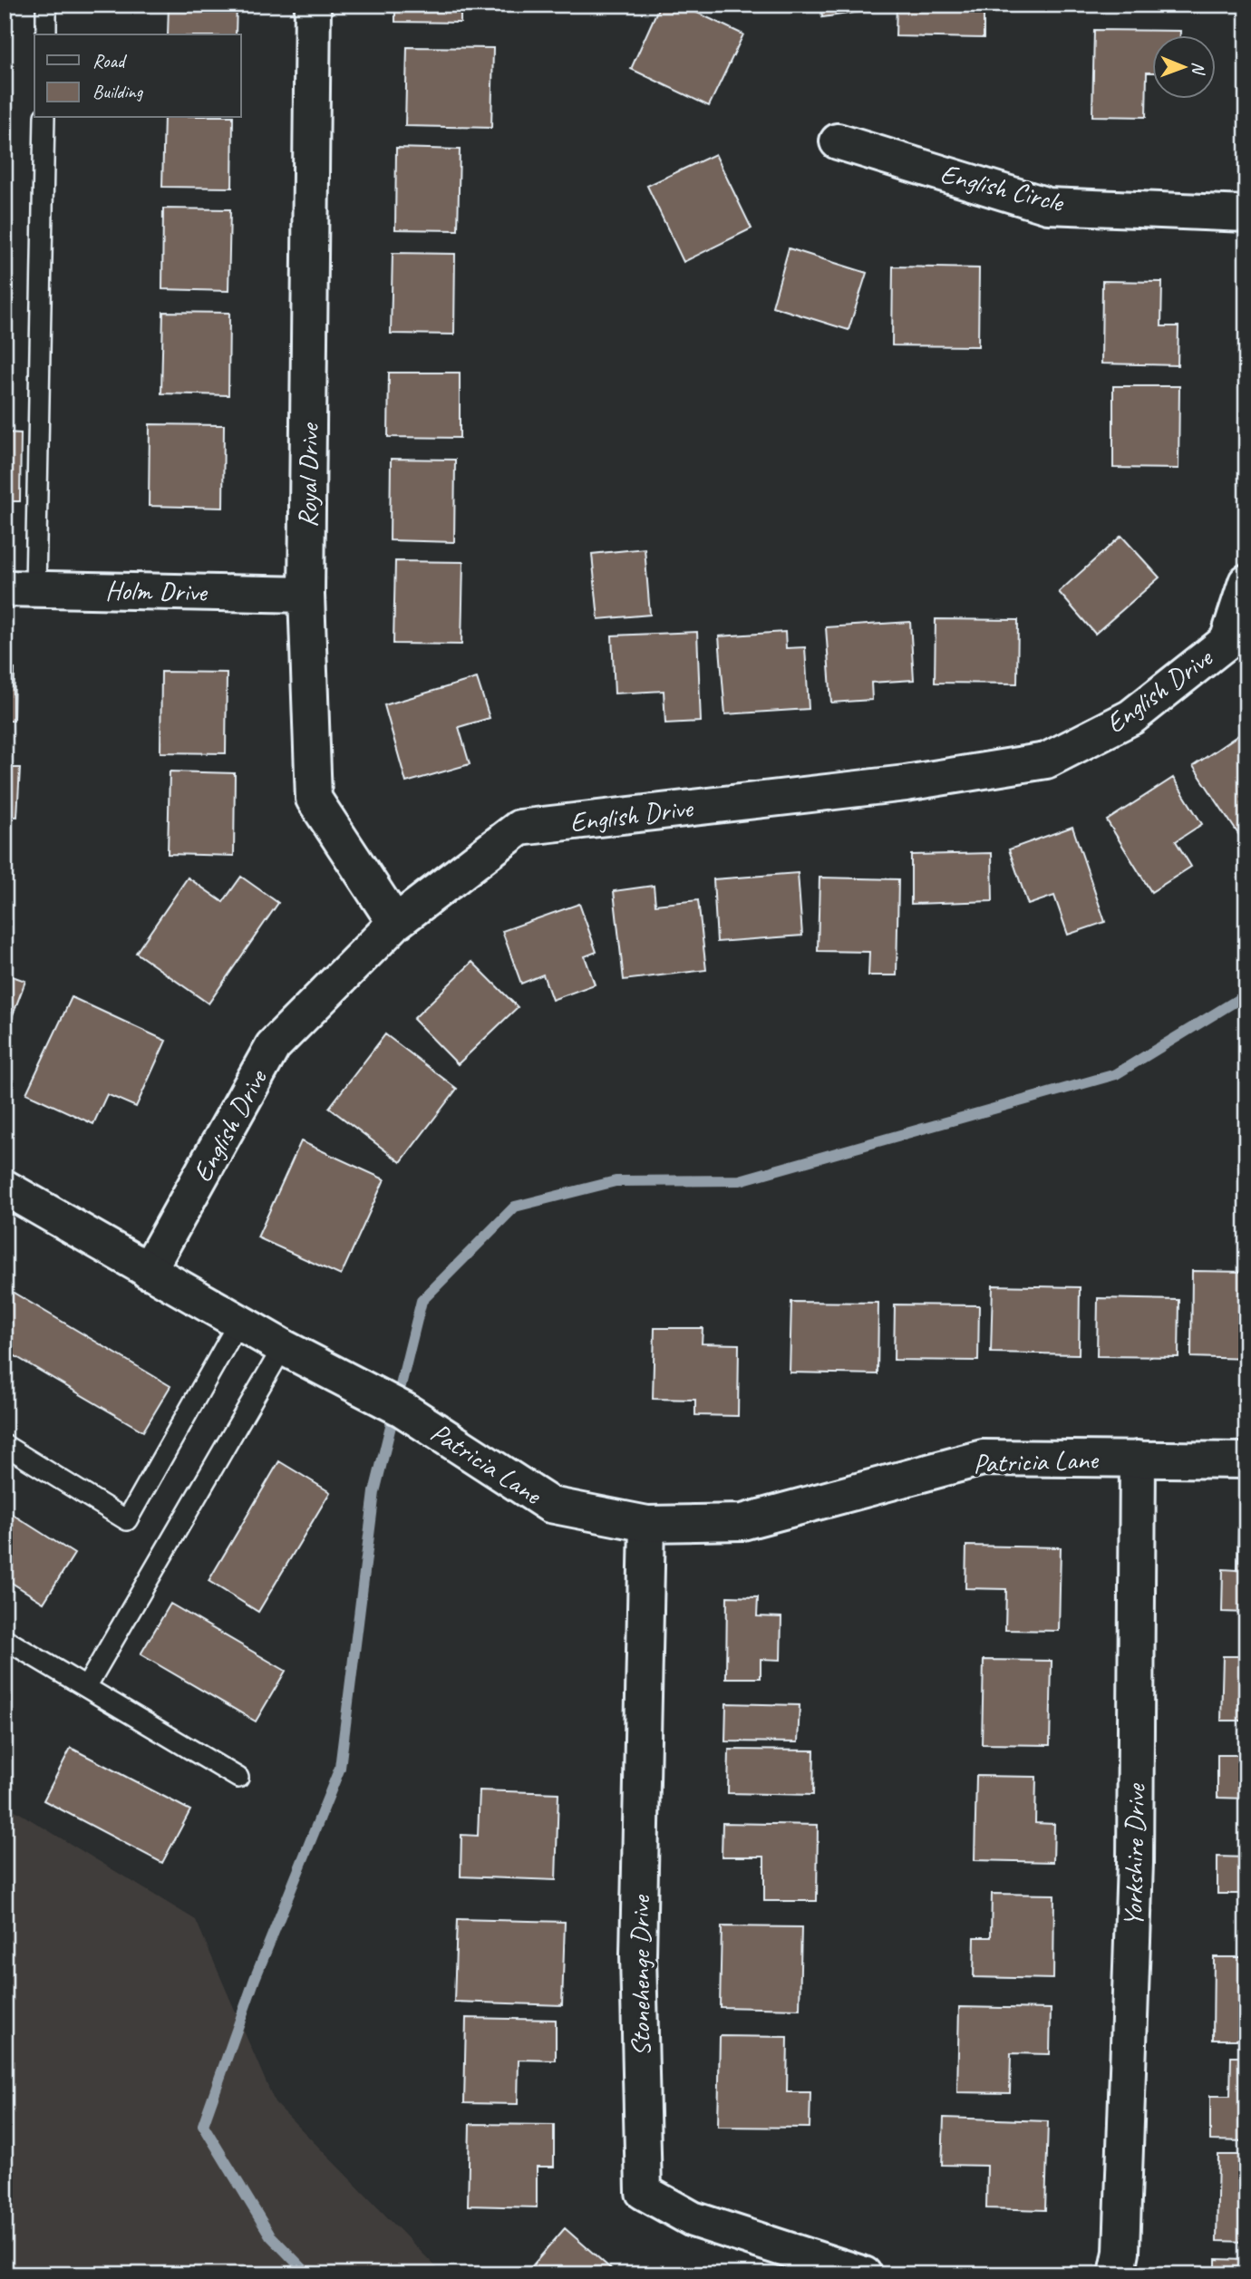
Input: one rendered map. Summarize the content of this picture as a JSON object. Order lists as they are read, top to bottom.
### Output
{
  "streets": {
    "street": [
      "English Circle",
      "Royal Drive",
      "Holm Drive",
      "English Drive",
      "Patricia Lane",
      "Yorkshire Drive",
      "Stonehenge Drive"
    ]
  },
  "crossings": [
    ["Royal Drive", "Holm Drive"],
    ["Royal Drive", "English Drive"],
    ["English Drive", "Patricia Lane"],
    ["Patricia Lane", "Yorkshire Drive"],
    ["Patricia Lane", "Stonehenge Drive"]
  ],
  "legend": ["Road", "Building"],
  "north": "right"
}
